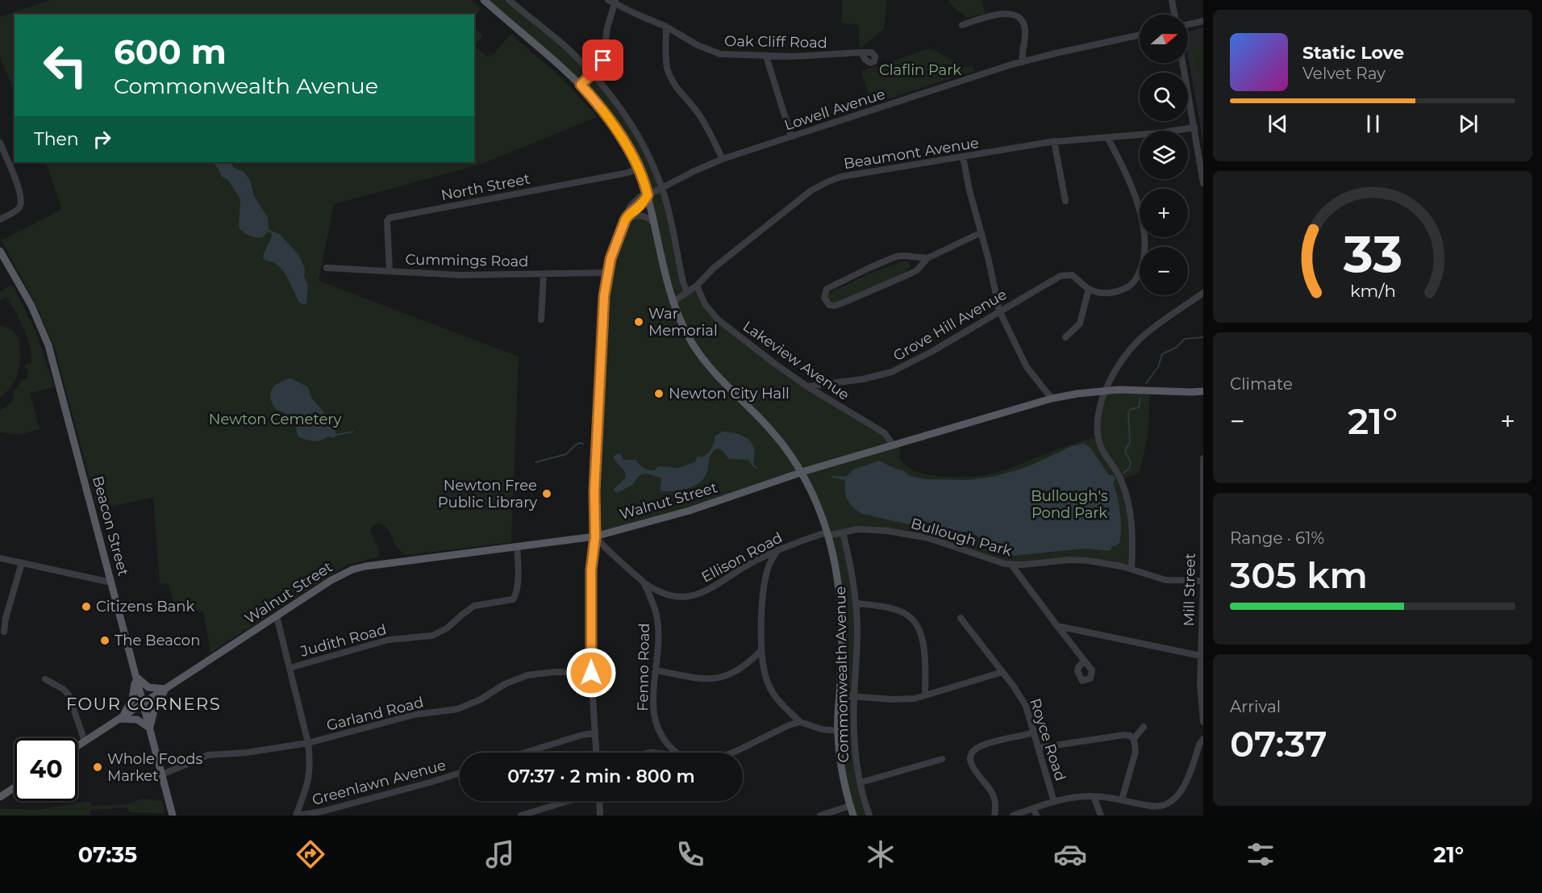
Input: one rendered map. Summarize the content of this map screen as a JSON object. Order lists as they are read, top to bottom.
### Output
{
  "streets": {
    "main road": ["Walnut Street", "Beacon Street", "Commonwealth Avenue"],
    "street": [
      "Oak Cliff Road",
      "Lowell Avenue",
      "Beaumont Avenue",
      "North Street",
      "Cummings Road",
      "Grove Hill Avenue",
      "Lakeview Avenue",
      "Bullough Park",
      "Ellison Road",
      "Mill Street",
      "Judith Road",
      "Fenno Road",
      "Garland Road",
      "Royce Road",
      "Greenlawn Avenue"
    ]
  },
  "crossings": [
    ["Lowell Avenue", "Commonwealth Avenue"],
    ["Beaumont Avenue", "Lakeview Avenue"],
    ["Beaumont Avenue", "Commonwealth Avenue"],
    ["North Street", "Cummings Road"],
    ["North Street", "Commonwealth Avenue"],
    ["Grove Hill Avenue", "Lakeview Avenue"],
    ["Lakeview Avenue", "Walnut Street"],
    ["Walnut Street", "Beacon Street"],
    ["Walnut Street", "Judith Road"],
    ["Walnut Street", "Fenno Road"],
    ["Walnut Street", "Commonwealth Avenue"],
    ["Beacon Street", "Garland Road"],
    ["Bullough Park", "Ellison Road"],
    ["Bullough Park", "Mill Street"],
    ["Bullough Park", "Commonwealth Avenue"],
    ["Ellison Road", "Fenno Road"],
    ["Ellison Road", "Commonwealth Avenue"]
  ],
  "districts": ["FOUR CORNERS"],
  "parks": ["Claflin Park", "Newton Cemetery", "Bullough's Pond Park"],
  "places": [
    "War Memorial",
    "Newton City Hall",
    "Newton Free Public Library",
    "Citizens Bank",
    "The Beacon",
    "Whole Foods Market"
  ],
  "north": "right",
  "page": {
    "map_buttons": ["+", "−"],
    "turn": ["600 m", "Commonwealth Avenue"],
    "song": ["Static Love", "Velvet Ray"],
    "then": "Then",
    "tile": [
      "Climate",
      ["Range · 61%", "305 km"],
      ["Arrival", "07:37"]
    ],
    "heat": ["−", "21°", "+"],
    "limit": "40",
    "trip": "07:37 · 2 min · 800 m",
    "tabs": ["07:35", "21°"],
    "gauge": ["33", "km/h"]
  }
}
